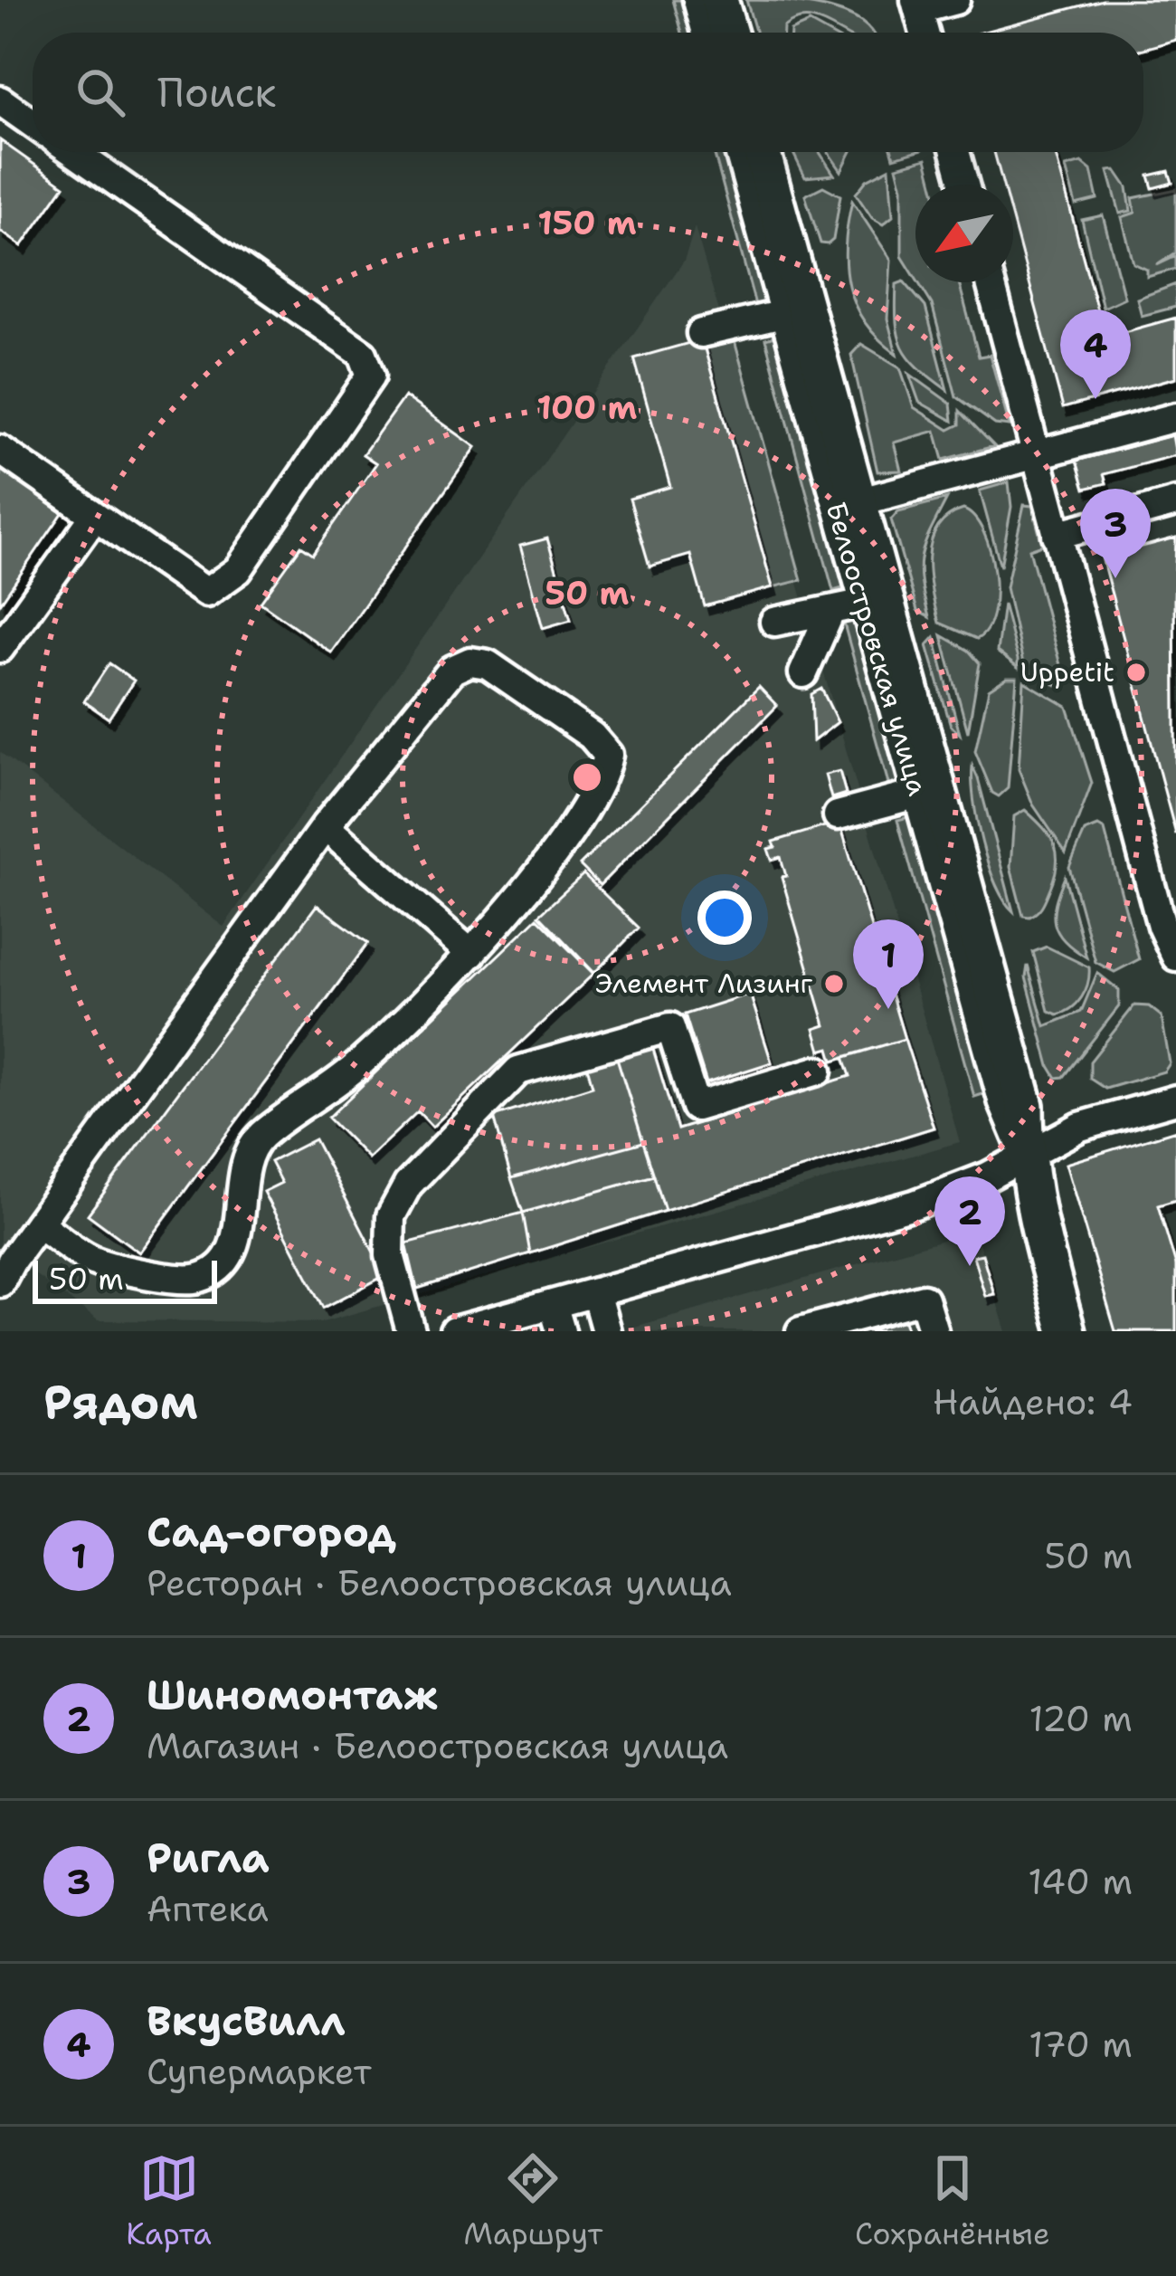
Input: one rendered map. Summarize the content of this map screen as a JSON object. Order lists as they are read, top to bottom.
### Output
{
  "streets": {
    "main road": ["Белоостровская улица"]
  },
  "places": ["Uppetit", "Элемент Лизинг"],
  "scale_bar": "50 m",
  "north": "bottom left",
  "page": {
    "search": "Поиск",
    "pins": [
      "4",
      "3",
      "1",
      "2"
    ],
    "scale": "50 m",
    "heading": ["Рядом", "Найдено: 4"],
    "list": [
      {
        "mark": "1",
        "name": "Сад-огород",
        "note": "Ресторан · Белоостровская улица",
        "value": "50 m"
      },
      {
        "mark": "2",
        "name": "Шиномонтаж",
        "note": "Магазин · Белоостровская улица",
        "value": "120 m"
      },
      {
        "mark": "3",
        "name": "Ригла",
        "note": "Аптека",
        "value": "140 m"
      },
      {
        "mark": "4",
        "name": "ВкусВилл",
        "note": "Супермаркет",
        "value": "170 m"
      }
    ],
    "nav": ["Карта", "Маршрут", "Сохранённые"]
  },
  "rings": ["150 m", "100 m", "50 m"]
}
